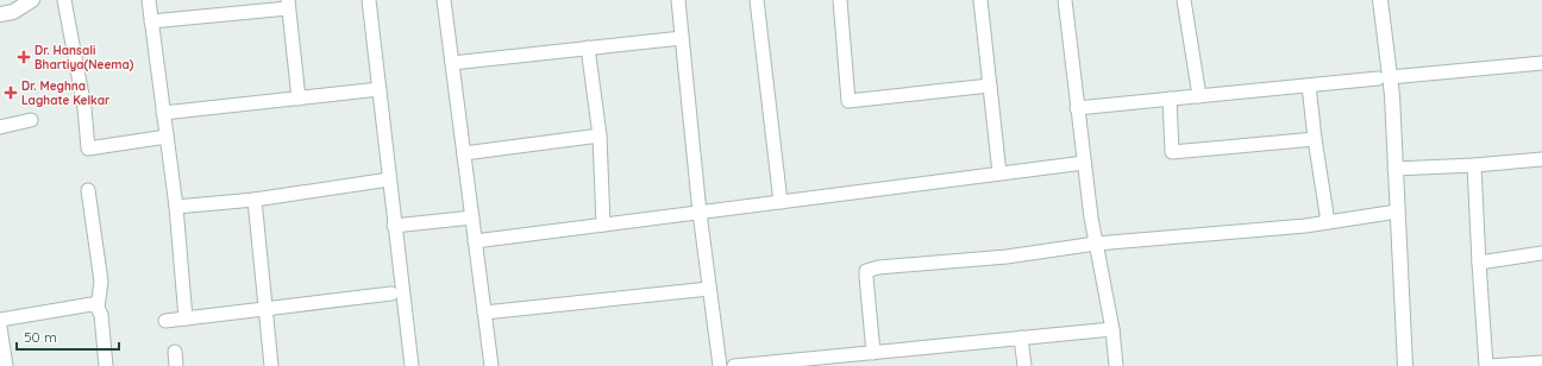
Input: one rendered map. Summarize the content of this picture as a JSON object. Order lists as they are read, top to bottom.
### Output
{
  "places": {
    "health": ["Dr. Hansali Bhartiya(Neema)", "Dr. Meghna Laghate Kelkar"]
  },
  "scale_bar": "50 m"
}
